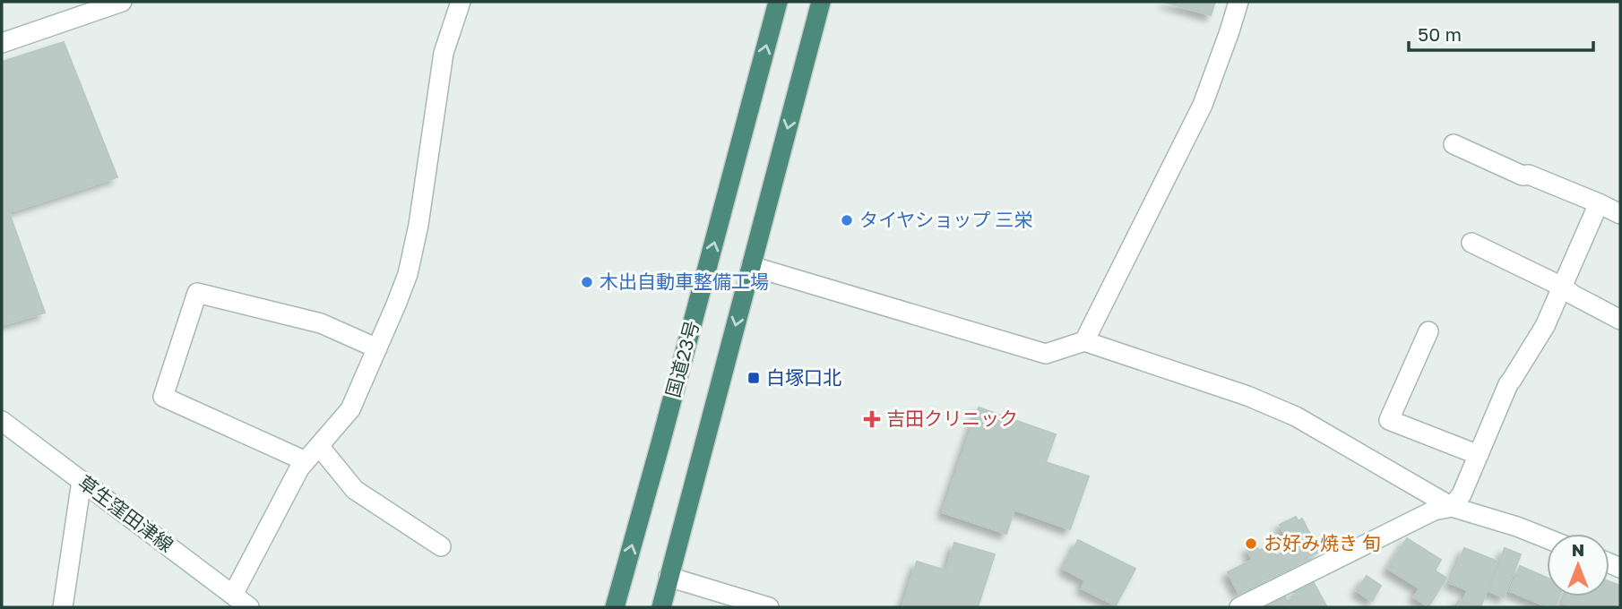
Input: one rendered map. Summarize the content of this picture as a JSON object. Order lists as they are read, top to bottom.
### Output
{
  "streets": {
    "highway": ["国道23号"],
    "street": ["草生窪田津線"]
  },
  "places": {
    "other": ["タイヤショップ 三栄", "木出自動車整備工場", "お好み焼き 旬"],
    "transit": ["白塚口北"],
    "health": ["吉田クリニック"]
  },
  "scale_bar": "50 m",
  "north": "top"
}
